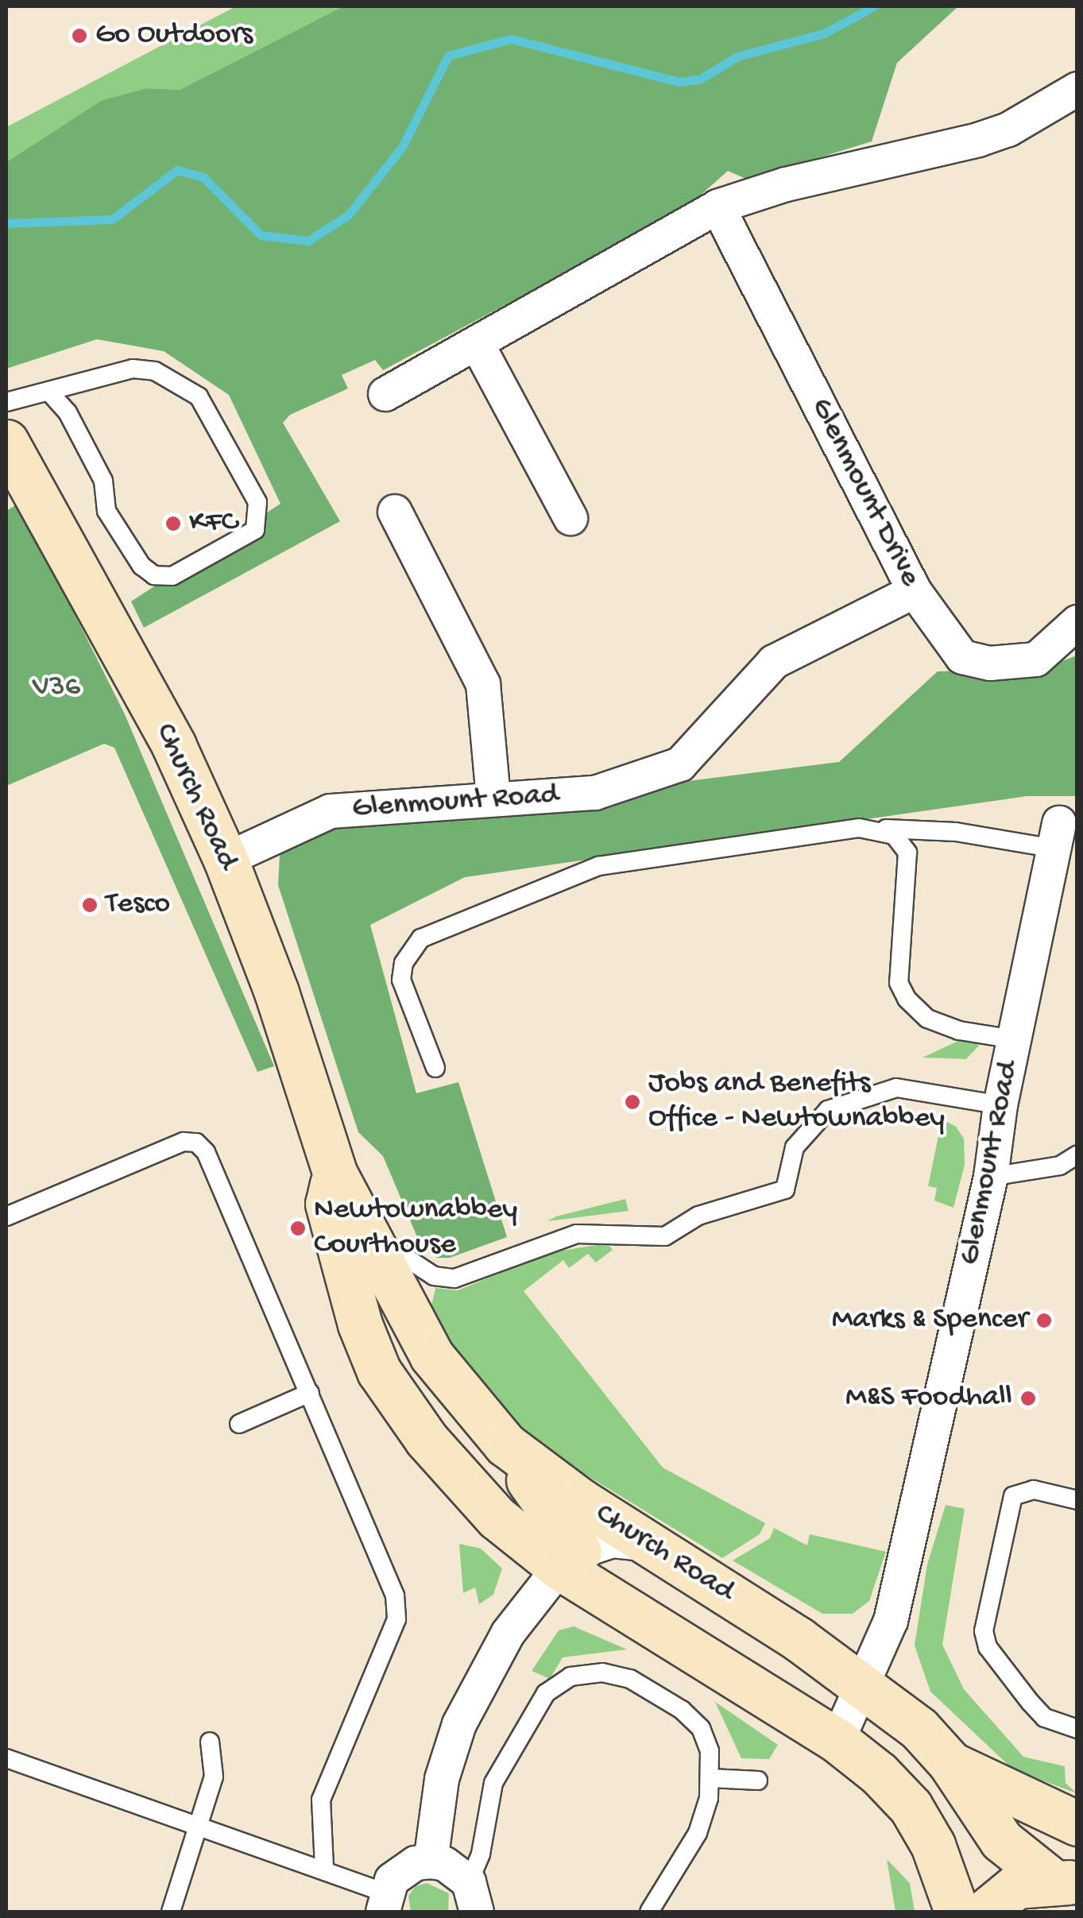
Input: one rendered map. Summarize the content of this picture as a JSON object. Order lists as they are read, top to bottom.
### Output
{
  "streets": {
    "street": ["Glenmount Drive", "Church Road", "Glenmount Road"]
  },
  "crossings": [
    ["Glenmount Drive", "Glenmount Road"],
    ["Church Road", "Glenmount Road"]
  ],
  "parks": ["V36"],
  "places": [
    "Go Outdoors",
    "KFC",
    "Tesco",
    "Jobs and Benefits Office - Newtownabbey",
    "Newtownabbey Courthouse",
    "Marks & Spencer",
    "M&S Foodhall"
  ]
}
